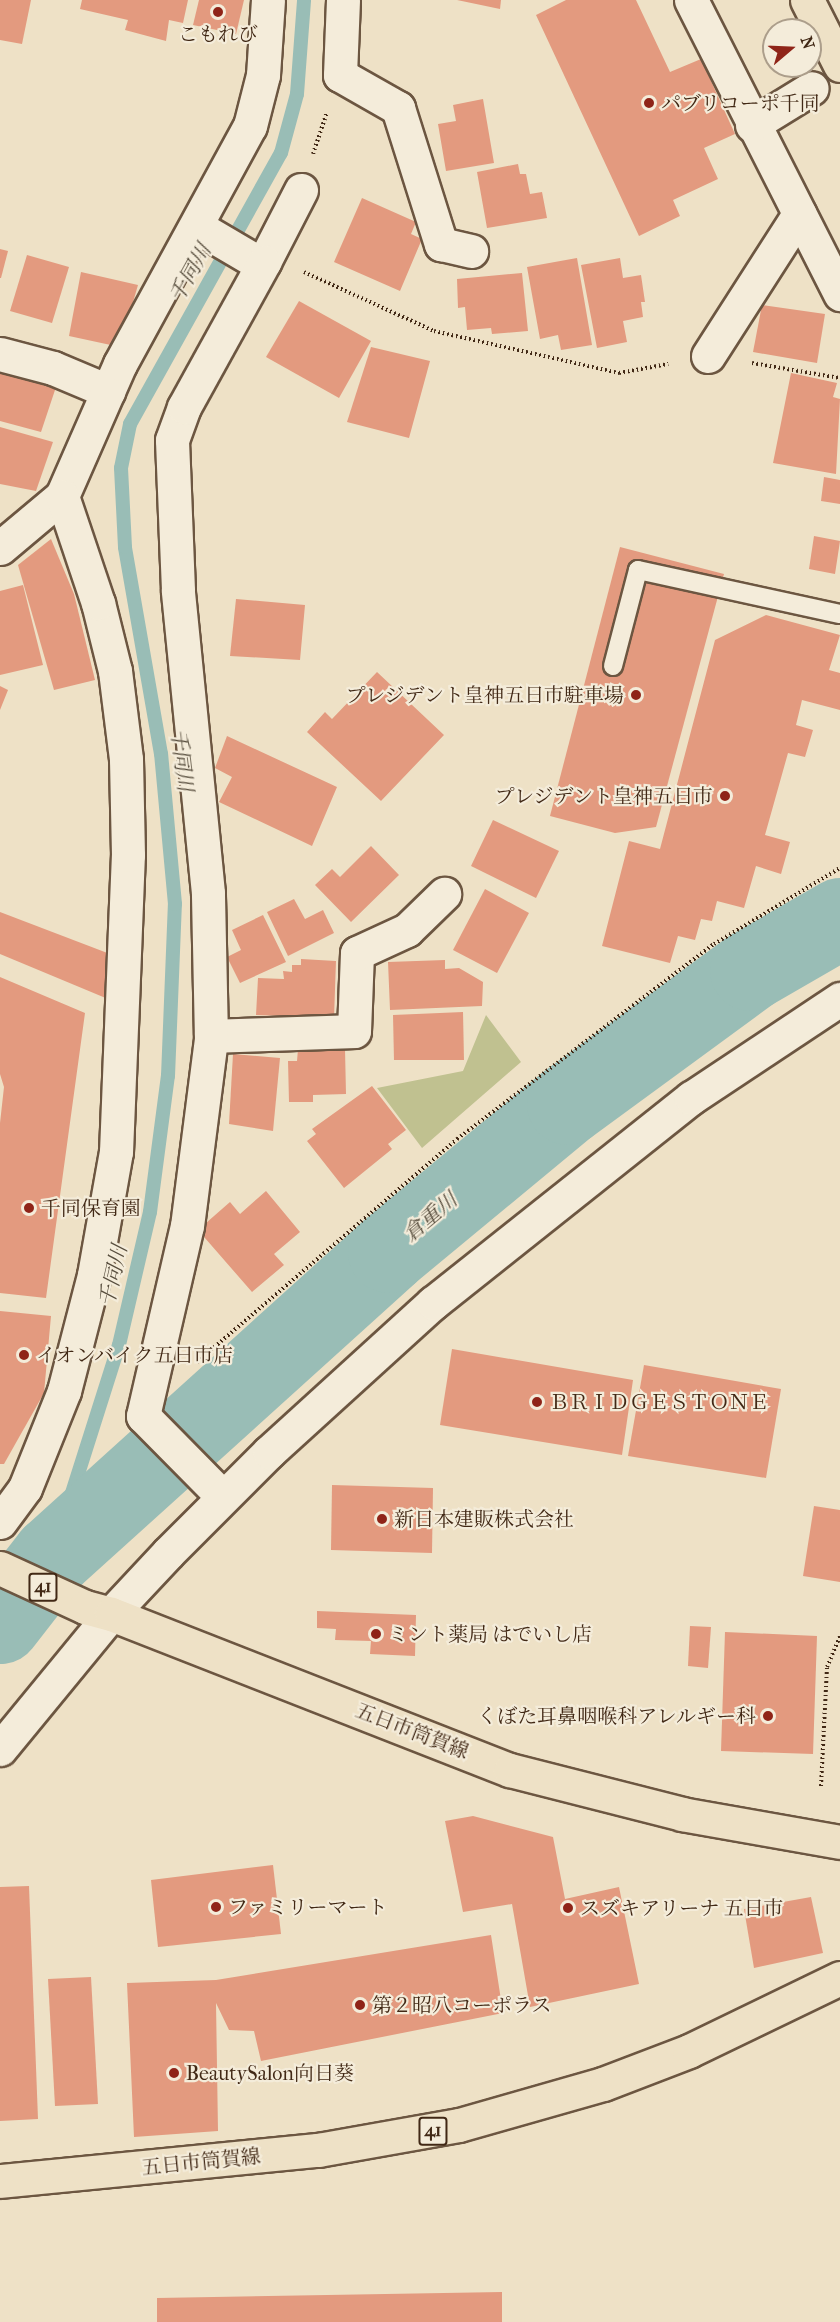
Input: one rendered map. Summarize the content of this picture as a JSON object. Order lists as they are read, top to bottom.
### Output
{
  "streets": {
    "main road": ["41", "五日市筒賀線"]
  },
  "water": ["千同川", "倉重川"],
  "places": [
    "こもれび",
    "パブリコーポ千同",
    "プレジデント皇神五日市駐車場",
    "プレジデント皇神五日市",
    "千同保育園",
    "イオンバイク五日市店",
    "ＢＲＩＤＧＥＳＴＯＮＥ",
    "新日本建販株式会社",
    "ミント薬局 はでいし店",
    "くぼた耳鼻咽喉科アレルギー科",
    "ファミリーマート",
    "スズキアリーナ 五日市",
    "第２昭八コーポラス",
    "BeautySalon向日葵"
  ],
  "north": "right"
}
